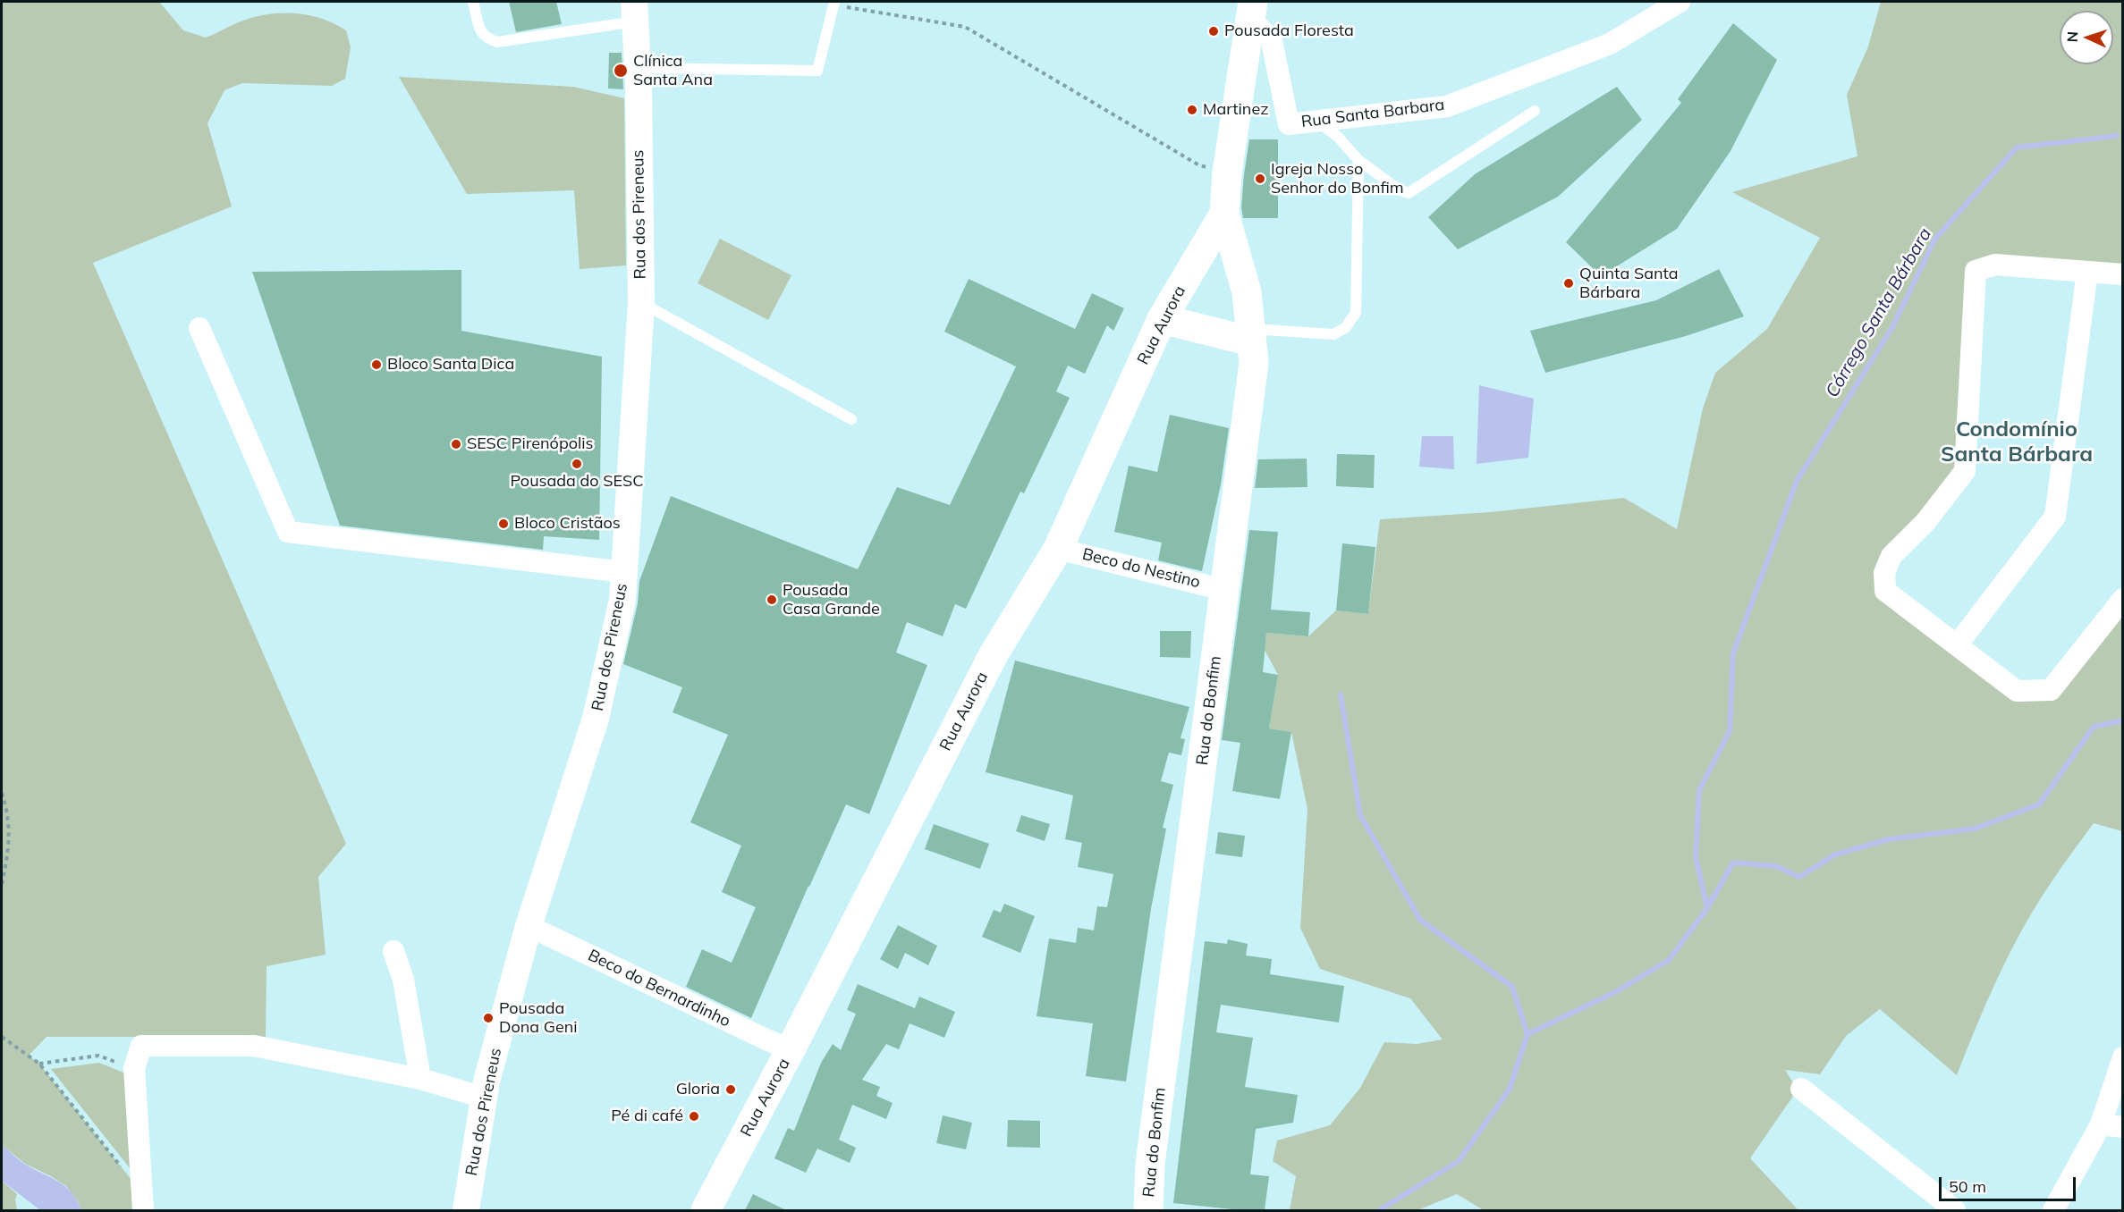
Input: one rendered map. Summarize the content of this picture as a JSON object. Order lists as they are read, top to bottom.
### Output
{
  "streets": {
    "main road": ["Rua Aurora", "Rua do Bonfim"],
    "street": [
      "Rua Santa Barbara",
      "Rua dos Pireneus",
      "Beco do Nestino",
      "Beco do Bernardinho"
    ]
  },
  "crossings": [
    ["Rua dos Pireneus", "Beco do Bernardinho"],
    ["Rua Aurora", "Beco do Nestino"],
    ["Rua Aurora", "Rua do Bonfim"],
    ["Rua Aurora", "Beco do Bernardinho"],
    ["Beco do Nestino", "Rua do Bonfim"]
  ],
  "districts": ["Condomínio Santa Bárbara"],
  "water": ["Córrego Santa Bárbara"],
  "places": [
    "Pousada Floresta",
    "Clínica Santa Ana",
    "Martinez",
    "Igreja Nosso Senhor do Bonfim",
    "Quinta Santa Bárbara",
    "Bloco Santa Dica",
    "SESC Pirenópolis",
    "Pousada do SESC",
    "Bloco Cristãos",
    "Pousada Casa Grande",
    "Pousada Dona Geni",
    "Gloria",
    "Pé di café"
  ],
  "scale_bar": "50 m",
  "north": "left"
}
